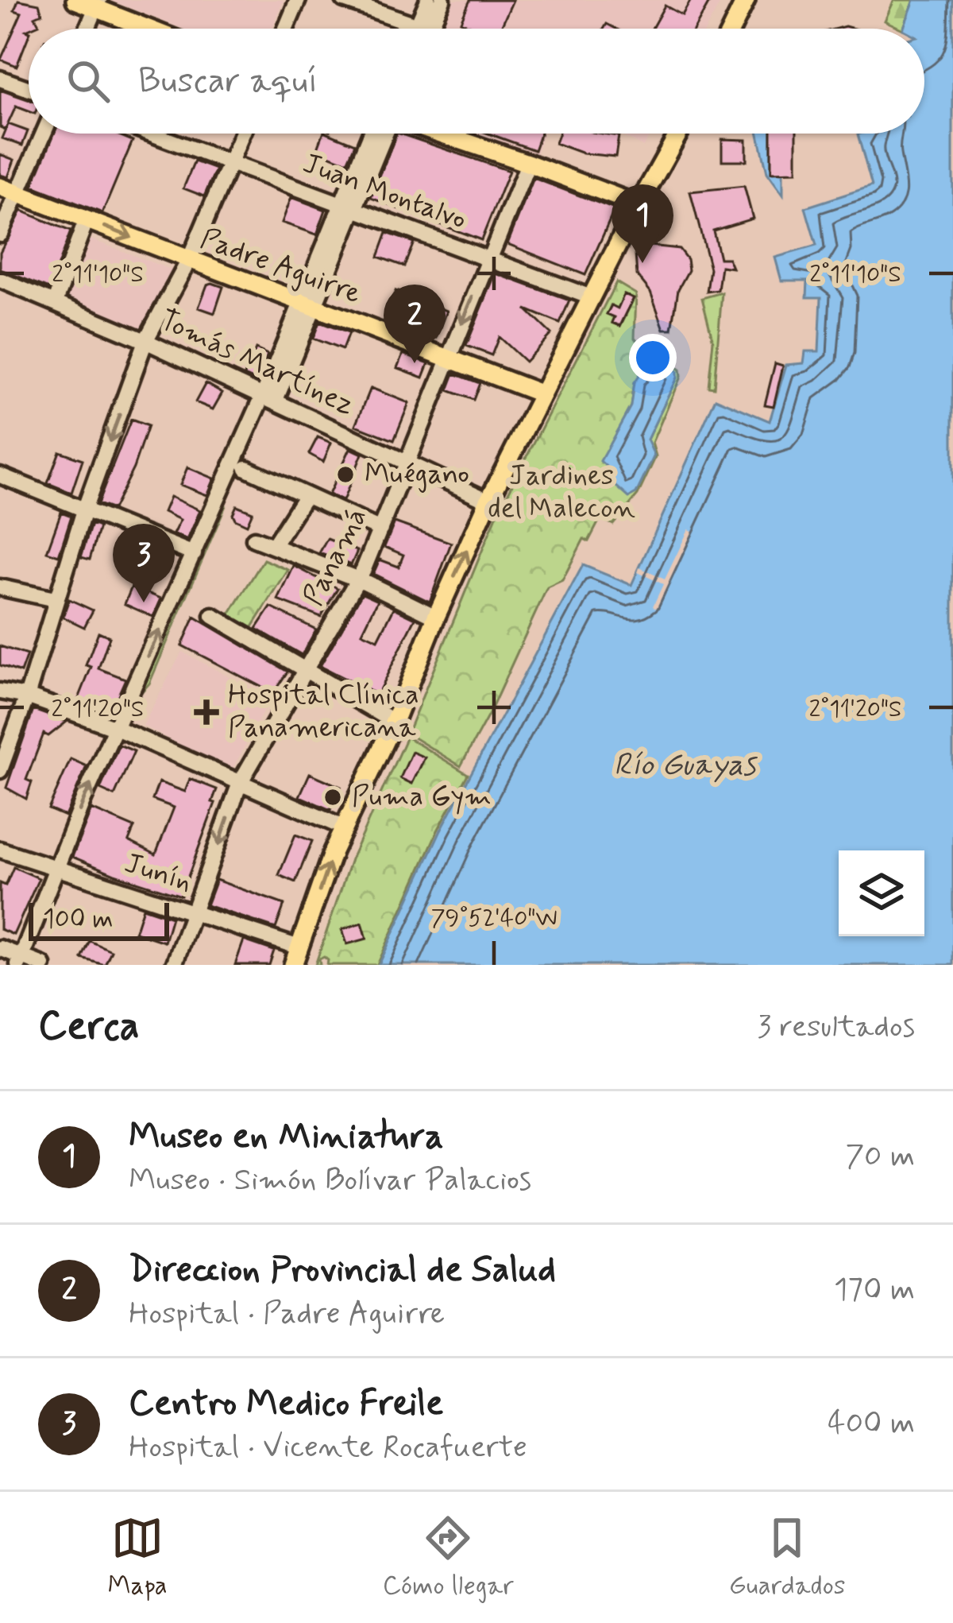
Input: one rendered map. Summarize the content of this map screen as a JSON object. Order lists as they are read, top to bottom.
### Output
{
  "streets": {
    "main road": ["Padre Aguirre"],
    "street": [
      "Juan Montalvo",
      "Tomás Martínez",
      "Panamá",
      "Junín"
    ]
  },
  "crossings": [
    ["Juan Montalvo", "Panamá"],
    ["Padre Aguirre", "Panamá"],
    ["Tomás Martínez", "Panamá"],
    ["Panamá", "Junín"]
  ],
  "water": ["Río Guayas"],
  "parks": ["Jardines del Malecon"],
  "places": {
    "other": ["Muégano", "Puma Gym"],
    "health": ["Hospital Clínica Panamericana"]
  },
  "scale_bar": "100 m",
  "page": {
    "search": "Buscar aquí",
    "pins": ["1", "2", "3"],
    "scale": "100 m",
    "heading": ["Cerca", "3 resultados"],
    "list": [
      {
        "mark": "1",
        "name": "Museo en Miniatura",
        "note": "Museo · Simón Bolívar Palacios",
        "value": "70 m"
      },
      {
        "mark": "2",
        "name": "Direccion Provincial de Salud",
        "note": "Hospital · Padre Aguirre",
        "value": "170 m"
      },
      {
        "mark": "3",
        "name": "Centro Medico Freile",
        "note": "Hospital · Vicente Rocafuerte",
        "value": "400 m"
      }
    ],
    "nav": ["Mapa", "Cómo llegar", "Guardados"]
  },
  "coordinates": ["2°11'10\"S", "2°11'20\"S", "79°52'40\"W"]
}
